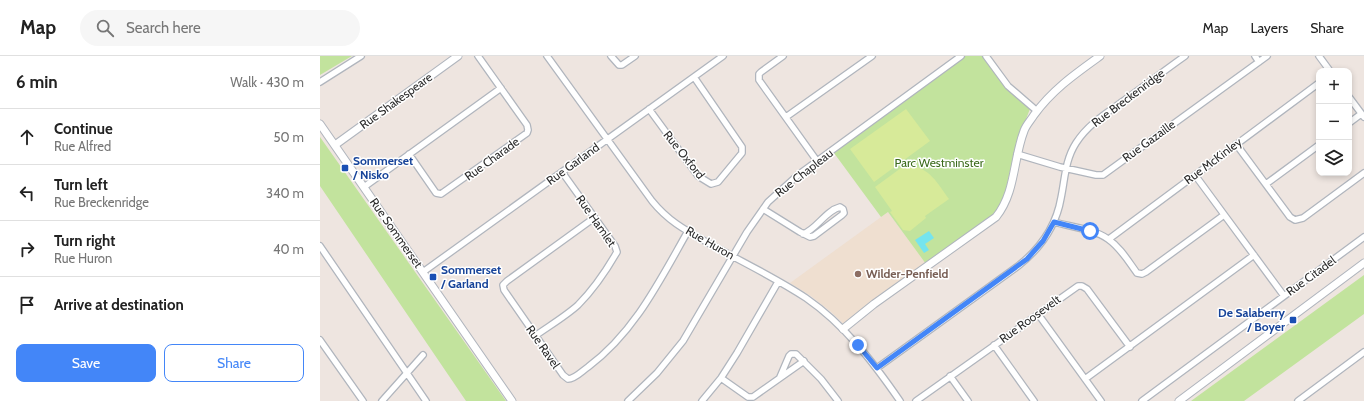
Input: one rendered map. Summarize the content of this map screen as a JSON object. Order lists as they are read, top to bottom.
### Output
{
  "streets": {
    "street": [
      "Rue Breckenridge",
      "Rue Shakespeare",
      "Rue Gazaille",
      "Rue Oxford",
      "Rue Charade",
      "Rue McKinley",
      "Rue Garland",
      "Rue Chapleau",
      "Rue Hamlet",
      "Rue Sommerset",
      "Rue Huron",
      "Rue Citadel",
      "Rue Roosevelt",
      "Rue Ravel"
    ]
  },
  "crossings": [
    ["Rue Breckenridge", "Rue Gazaille"],
    ["Rue Breckenridge", "Rue Huron"],
    ["Rue Shakespeare", "Rue Sommerset"],
    ["Rue Oxford", "Rue Garland"],
    ["Rue Garland", "Rue Hamlet"],
    ["Rue Garland", "Rue Sommerset"],
    ["Rue Garland", "Rue Huron"],
    ["Rue Chapleau", "Rue Huron"],
    ["Rue Hamlet", "Rue Ravel"],
    ["Rue Huron", "Rue Ravel"]
  ],
  "parks": ["Parc Westminster"],
  "places": {
    "transit": ["Sommerset / Nisko", "Sommerset / Garland", "De Salaberry / Boyer"],
    "other": ["Wilder-Penfield"]
  },
  "page": {
    "header": "Map",
    "search": "Search here",
    "nav": ["Map", "Layers", "Share"],
    "heading": ["6 min", "Walk · 430 m"],
    "map_buttons": ["+", "−"],
    "list": [
      ["Continue", "Rue Alfred", "50 m"],
      ["Turn left", "Rue Breckenridge", "340 m"],
      ["Turn right", "Rue Huron", "40 m"],
      "Arrive at destination"
    ],
    "buttons": ["Save", "Share"]
  }
}
